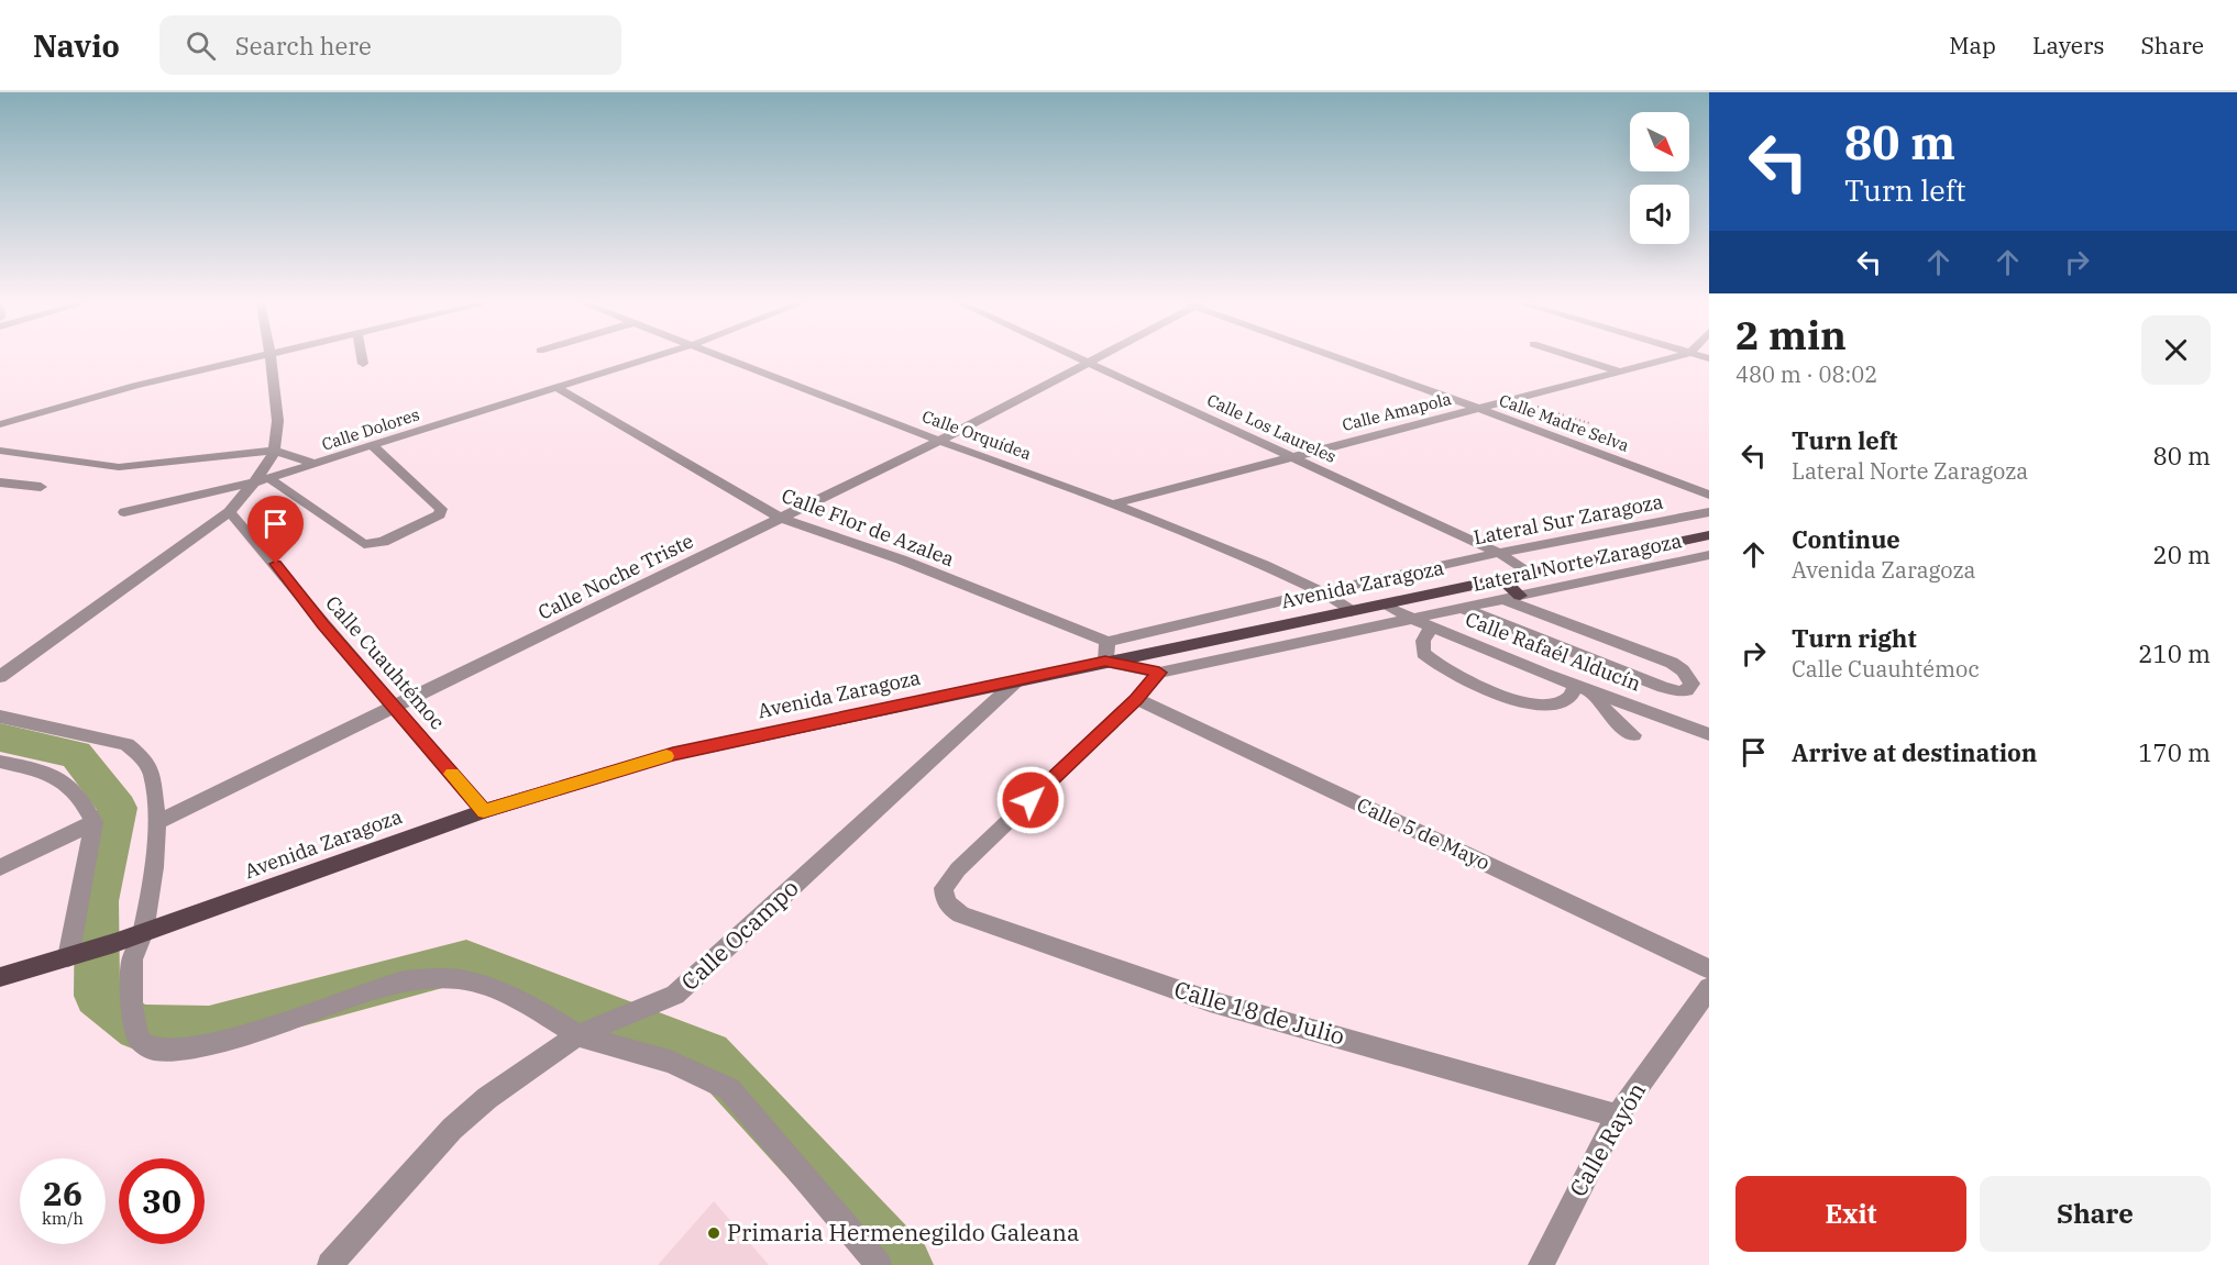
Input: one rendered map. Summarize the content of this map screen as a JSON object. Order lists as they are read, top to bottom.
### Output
{
  "streets": {
    "main road": ["Avenida Zaragoza"],
    "street": [
      "Calle Amapola",
      "Calle Madre Selva",
      "Calle Los Laureles",
      "Calle Dolores",
      "Calle Orquídea",
      "Lateral Sur Zaragoza",
      "Calle Flor de Azalea",
      "Lateral Norte Zaragoza",
      "Calle Noche Triste",
      "Calle Rafaél Alducín",
      "Calle Cuauhtémoc",
      "Calle 5 de Mayo",
      "Calle Ocampo",
      "Calle 18 de Julio",
      "Calle Rayón"
    ]
  },
  "crossings": [
    ["Calle Amapola", "Calle Madre Selva"],
    ["Calle Amapola", "Calle Los Laureles"],
    ["Calle Amapola", "Calle Orquídea"],
    ["Calle Los Laureles", "Lateral Sur Zaragoza"],
    ["Calle Los Laureles", "Calle Noche Triste"],
    ["Calle Los Laureles", "Avenida Zaragoza"],
    ["Calle Dolores", "Calle Flor de Azalea"],
    ["Calle Orquídea", "Lateral Sur Zaragoza"],
    ["Calle Orquídea", "Calle Noche Triste"],
    ["Calle Orquídea", "Avenida Zaragoza"],
    ["Lateral Sur Zaragoza", "Calle Flor de Azalea"],
    ["Calle Flor de Azalea", "Calle Noche Triste"],
    ["Lateral Norte Zaragoza", "Avenida Zaragoza"],
    ["Lateral Norte Zaragoza", "Calle Rafaél Alducín"],
    ["Calle Noche Triste", "Calle Cuauhtémoc"],
    ["Avenida Zaragoza", "Calle Rafaél Alducín"],
    ["Avenida Zaragoza", "Calle Cuauhtémoc"],
    ["Avenida Zaragoza", "Calle Ocampo"],
    ["Calle 5 de Mayo", "Calle 18 de Julio"],
    ["Calle 18 de Julio", "Calle Rayón"]
  ],
  "places": ["Primaria Hermenegildo Galeana"],
  "north": "bottom right",
  "page": {
    "header": "Navio",
    "search": "Search here",
    "nav": ["Map", "Layers", "Share"],
    "turn": ["80 m", "Turn left"],
    "heading": ["2 min", "480 m · 08:02"],
    "list": [
      {
        "name": "Turn left",
        "note": "Lateral Norte Zaragoza",
        "value": "80 m"
      },
      {
        "name": "Continue",
        "note": "Avenida Zaragoza",
        "value": "20 m"
      },
      {
        "name": "Turn right",
        "note": "Calle Cuauhtémoc",
        "value": "210 m"
      },
      {
        "name": "Arrive at destination",
        "value": "170 m"
      }
    ],
    "speed": "26 km/h",
    "limit": "30",
    "buttons": ["Exit", "Share"]
  }
}
